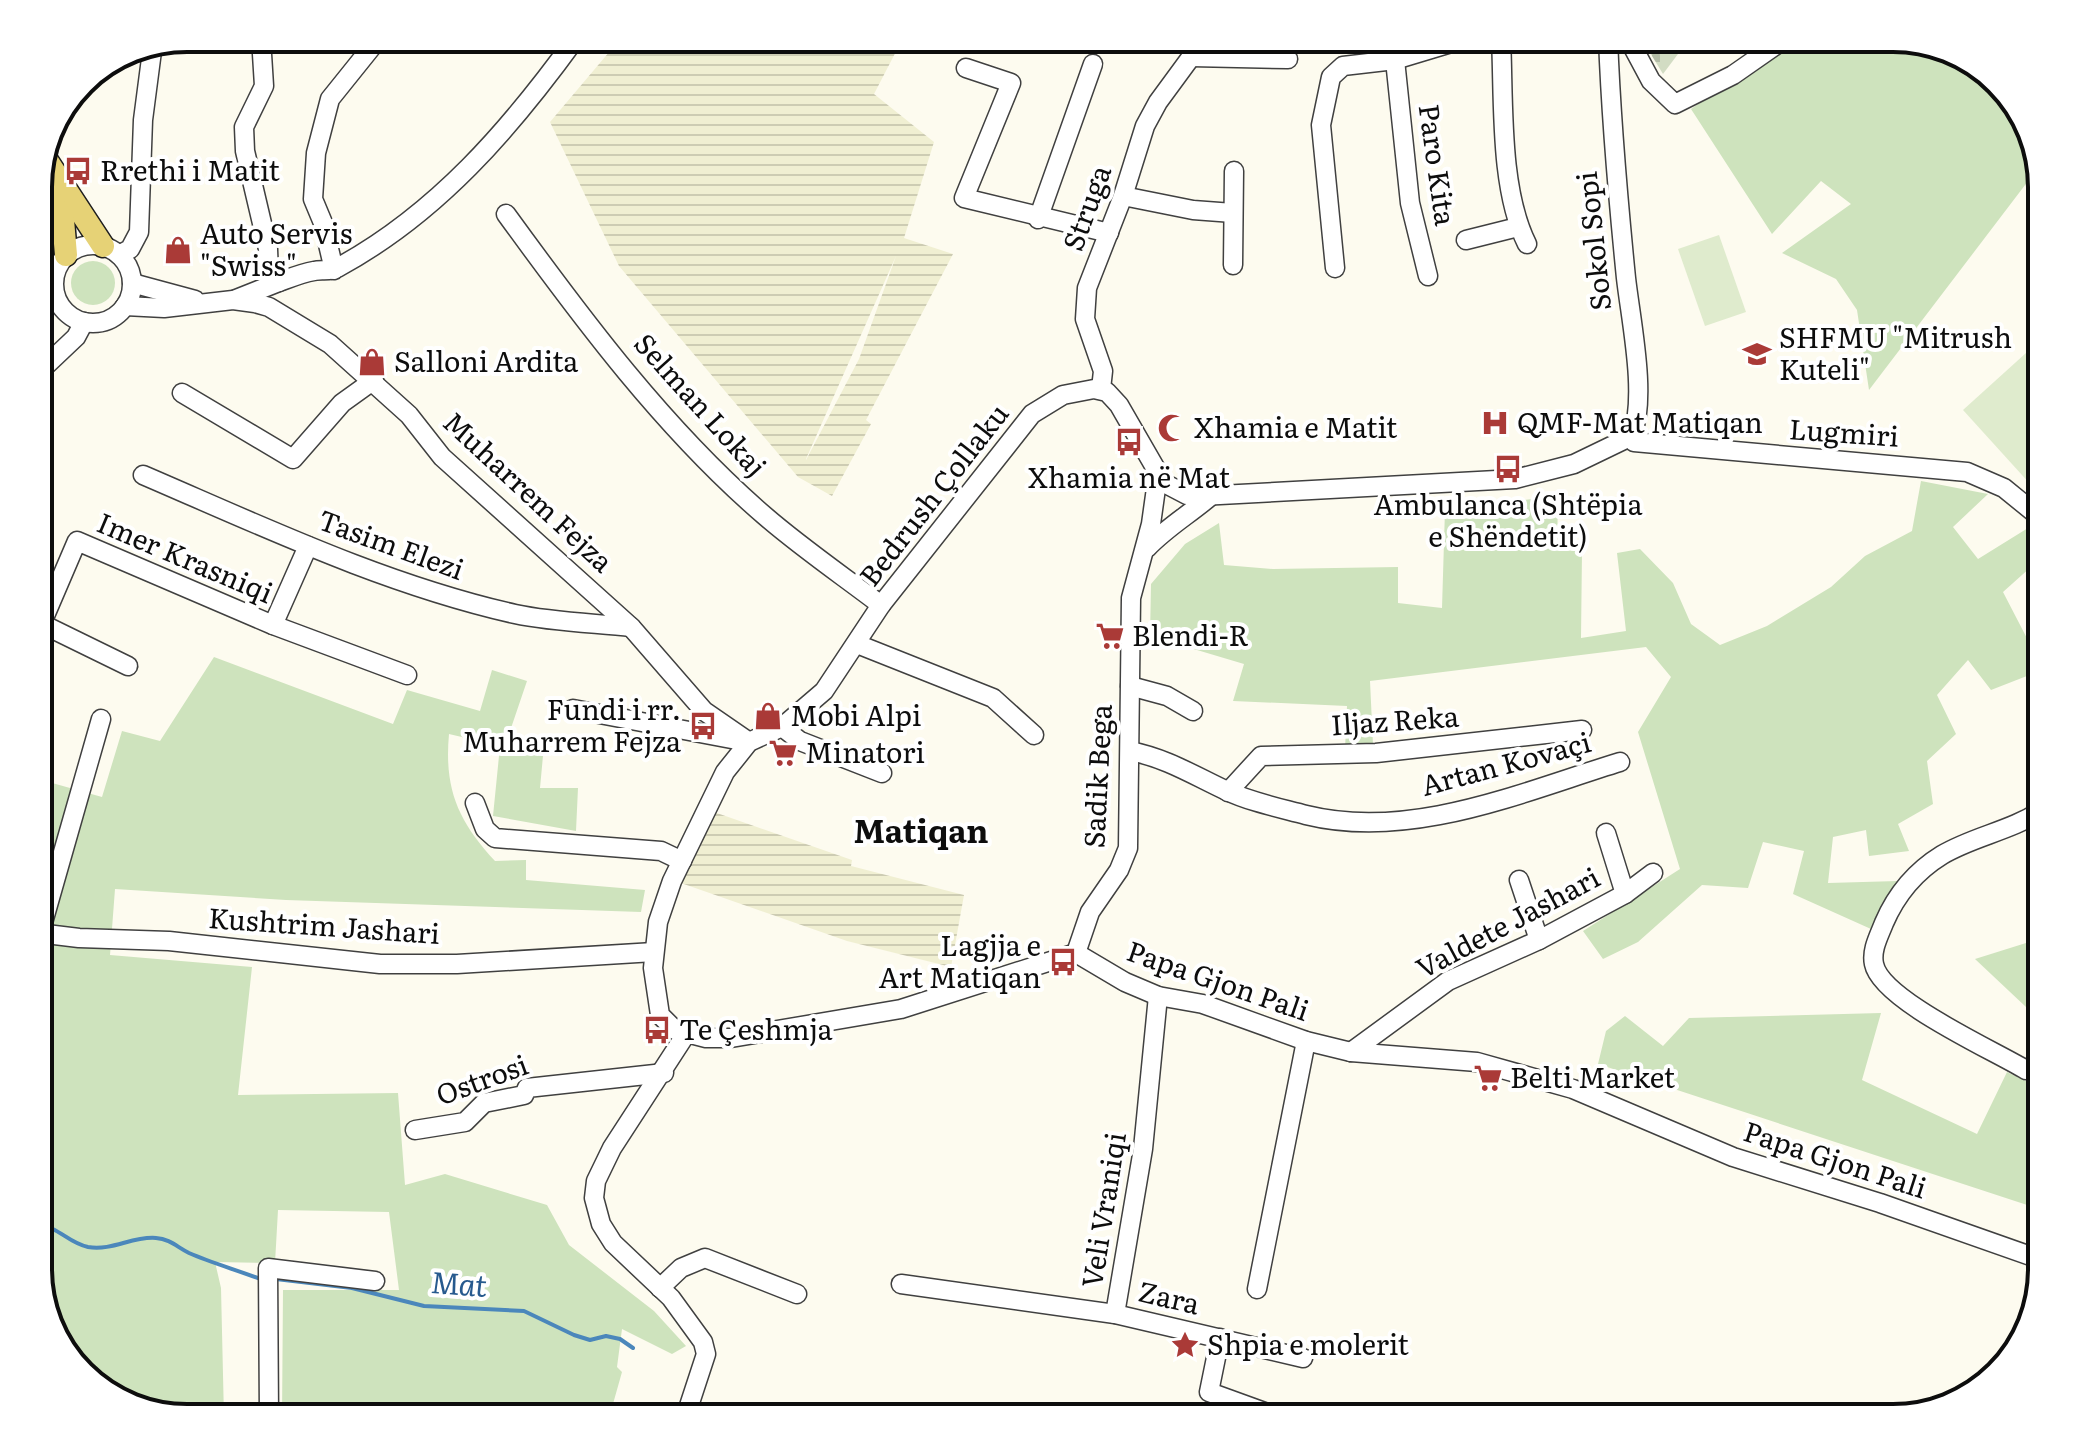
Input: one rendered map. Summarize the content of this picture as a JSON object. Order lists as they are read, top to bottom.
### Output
{
  "streets": {
    "street": [
      "Paro Kita",
      "Struga",
      "Sokol Sopi",
      "Selman Lokaj",
      "Lugmiri",
      "Muharrem Fejza",
      "Bedrush Çollaku",
      "Tasim Elezi",
      "Imer Krasniqi",
      "Iljaz Reka",
      "Artan Kovaçi",
      "Sadik Bega",
      "Valdete Jashari",
      "Kushtrim Jashari",
      "Papa Gjon Pali",
      "Ostrosi",
      "Veli Vraniqi",
      "Zara"
    ]
  },
  "crossings": [
    ["Struga", "Bedrush Çollaku"],
    ["Sokol Sopi", "Lugmiri"],
    ["Selman Lokaj", "Bedrush Çollaku"],
    ["Muharrem Fejza", "Bedrush Çollaku"],
    ["Muharrem Fejza", "Tasim Elezi"],
    ["Tasim Elezi", "Imer Krasniqi"],
    ["Iljaz Reka", "Artan Kovaçi"],
    ["Artan Kovaçi", "Sadik Bega"],
    ["Sadik Bega", "Papa Gjon Pali"],
    ["Valdete Jashari", "Papa Gjon Pali"],
    ["Papa Gjon Pali", "Veli Vraniqi"],
    ["Veli Vraniqi", "Zara"]
  ],
  "districts": ["Matiqan"],
  "water": ["Mat"],
  "places": {
    "bus stop": [
      "Rrethi i Matit",
      "Xhamia në Mat",
      "Ambulanca (Shtëpia e Shëndetit)",
      "Fundi i rr. Muharrem Fejza",
      "Lagjja e Art Matiqan",
      "Te Çeshmja"
    ],
    "shop": ["Auto Servis \"Swiss\"", "Salloni Ardita", "Mobi Alpi"],
    "school or university": ["SHFMU \"Mitrush Kuteli\""],
    "hospital": ["QMF-Mat Matiqan"],
    "mosque": ["Xhamia e Matit"],
    "supermarket": ["Blendi-R", "Minatori", "Belti Market"],
    "place": ["Shpia e molerit"]
  }
}
